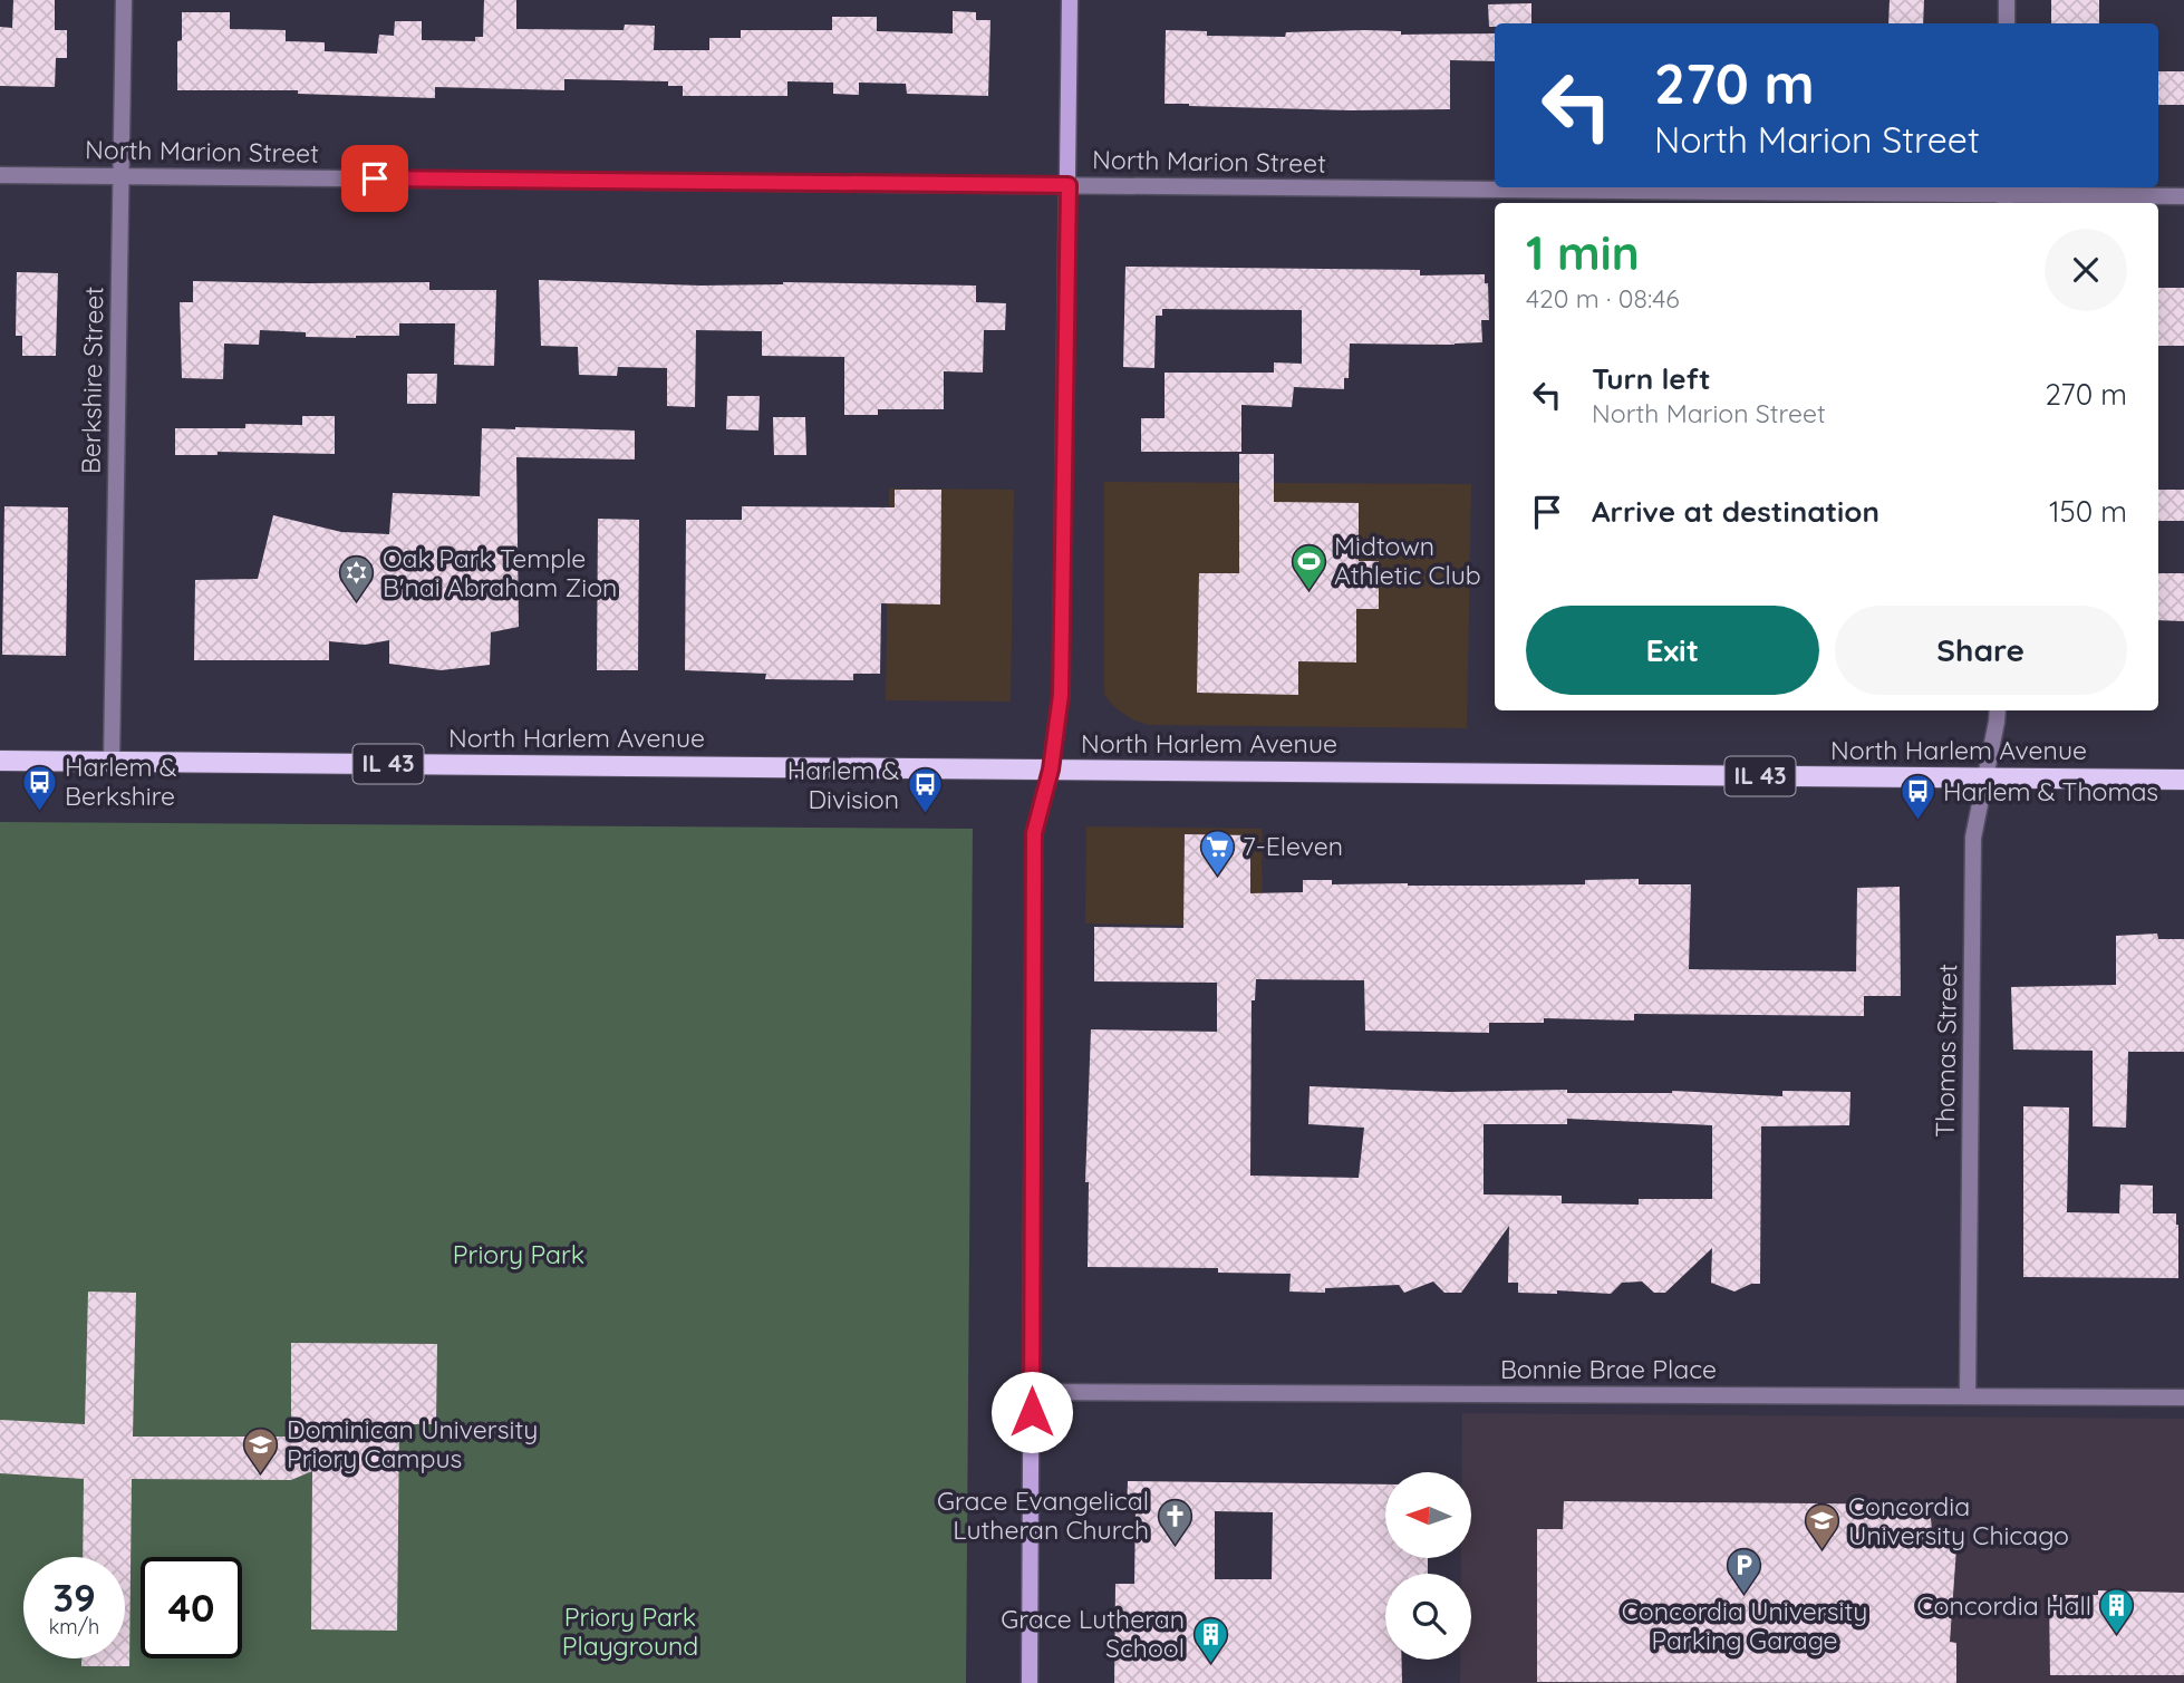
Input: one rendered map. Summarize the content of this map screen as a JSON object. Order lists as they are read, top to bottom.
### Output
{
  "streets": {
    "main road": ["North Harlem Avenue", "IL 43"],
    "street": [
      "North Marion Street",
      "Berkshire Street",
      "Thomas Street",
      "Bonnie Brae Place"
    ]
  },
  "crossings": [
    ["North Marion Street", "Berkshire Street"],
    ["Berkshire Street", "North Harlem Avenue"],
    ["North Harlem Avenue", "Thomas Street"],
    ["Thomas Street", "Bonnie Brae Place"]
  ],
  "parks": ["Priory Park", "Priory Park Playground"],
  "places": {
    "sports": ["Midtown Athletic Club"],
    "synagogue": ["Oak Park Temple B'nai Abraham Zion"],
    "bus stop": ["Harlem & Berkshire", "Harlem & Division", "Harlem & Thomas"],
    "supermarket": ["7-Eleven"],
    "school or university": ["Dominican University Priory Campus", "Concordia University Chicago"],
    "church": ["Grace Evangelical Lutheran Church"],
    "parking": ["Concordia University Parking Garage"],
    "building": ["Concordia Hall", "Grace Lutheran School"]
  },
  "north": "left",
  "page": {
    "turn": ["270 m", "North Marion Street"],
    "heading": ["1 min", "420 m · 08:46"],
    "list": [
      {
        "name": "Turn left",
        "note": "North Marion Street",
        "value": "270 m"
      },
      {
        "name": "Arrive at destination",
        "value": "150 m"
      }
    ],
    "buttons": ["Exit", "Share"],
    "speed": "39 km/h",
    "limit": "40"
  }
}
